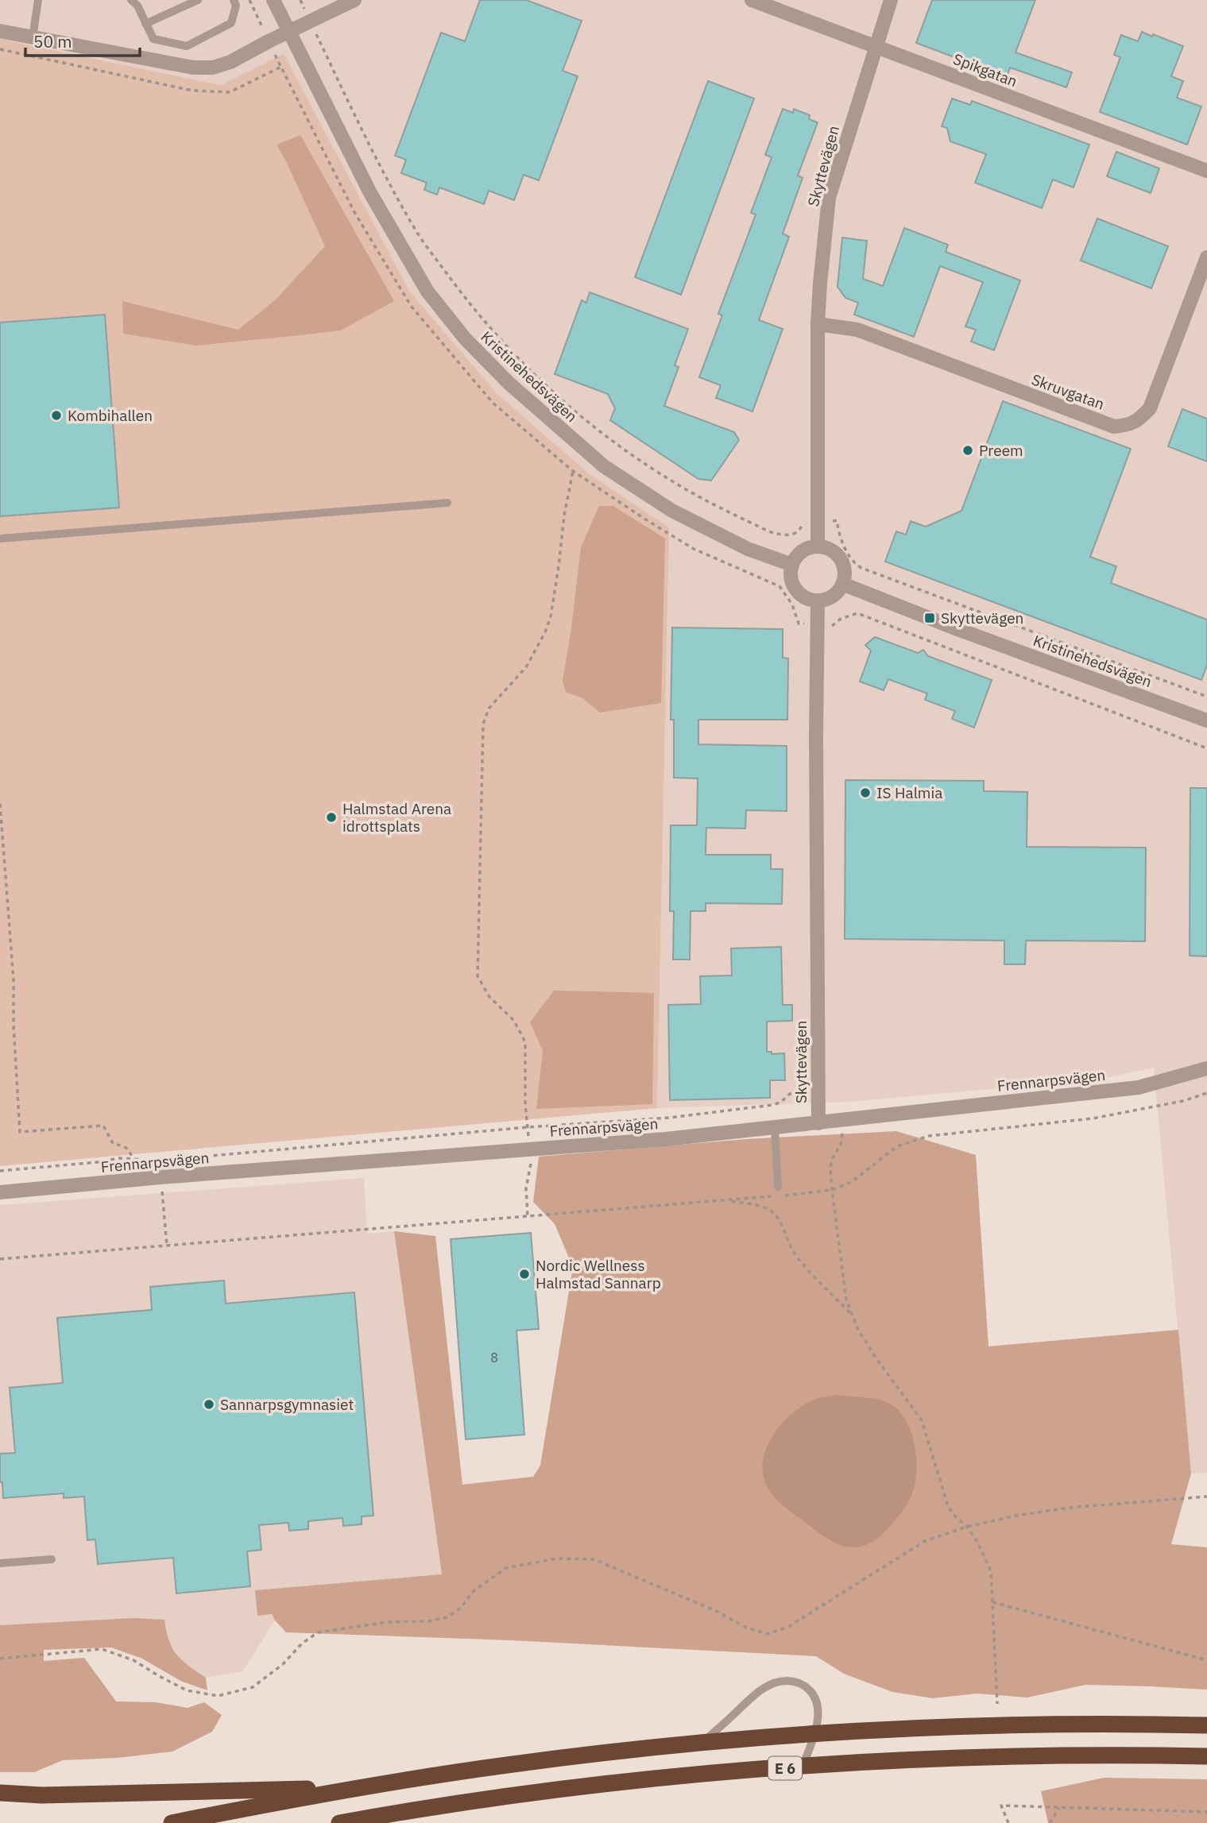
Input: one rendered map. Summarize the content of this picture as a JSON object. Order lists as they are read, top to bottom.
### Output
{
  "streets": {
    "highway": ["E 6"],
    "street": [
      "Spikgatan",
      "Skyttevägen",
      "Kristinehedsvägen",
      "Skruvgatan",
      "Frennarpsvägen"
    ]
  },
  "crossings": [
    ["Spikgatan", "Skyttevägen"],
    ["Skyttevägen", "Kristinehedsvägen"],
    ["Skyttevägen", "Skruvgatan"],
    ["Skyttevägen", "Frennarpsvägen"]
  ],
  "places": {
    "other": [
      "Kombihallen",
      "Preem",
      "IS Halmia",
      "Halmstad Arena idrottsplats",
      "Nordic Wellness Halmstad Sannarp",
      "Sannarpsgymnasiet"
    ],
    "transit": ["Skyttevägen"]
  },
  "house_numbers": ["8"],
  "scale_bar": "50 m"
}
